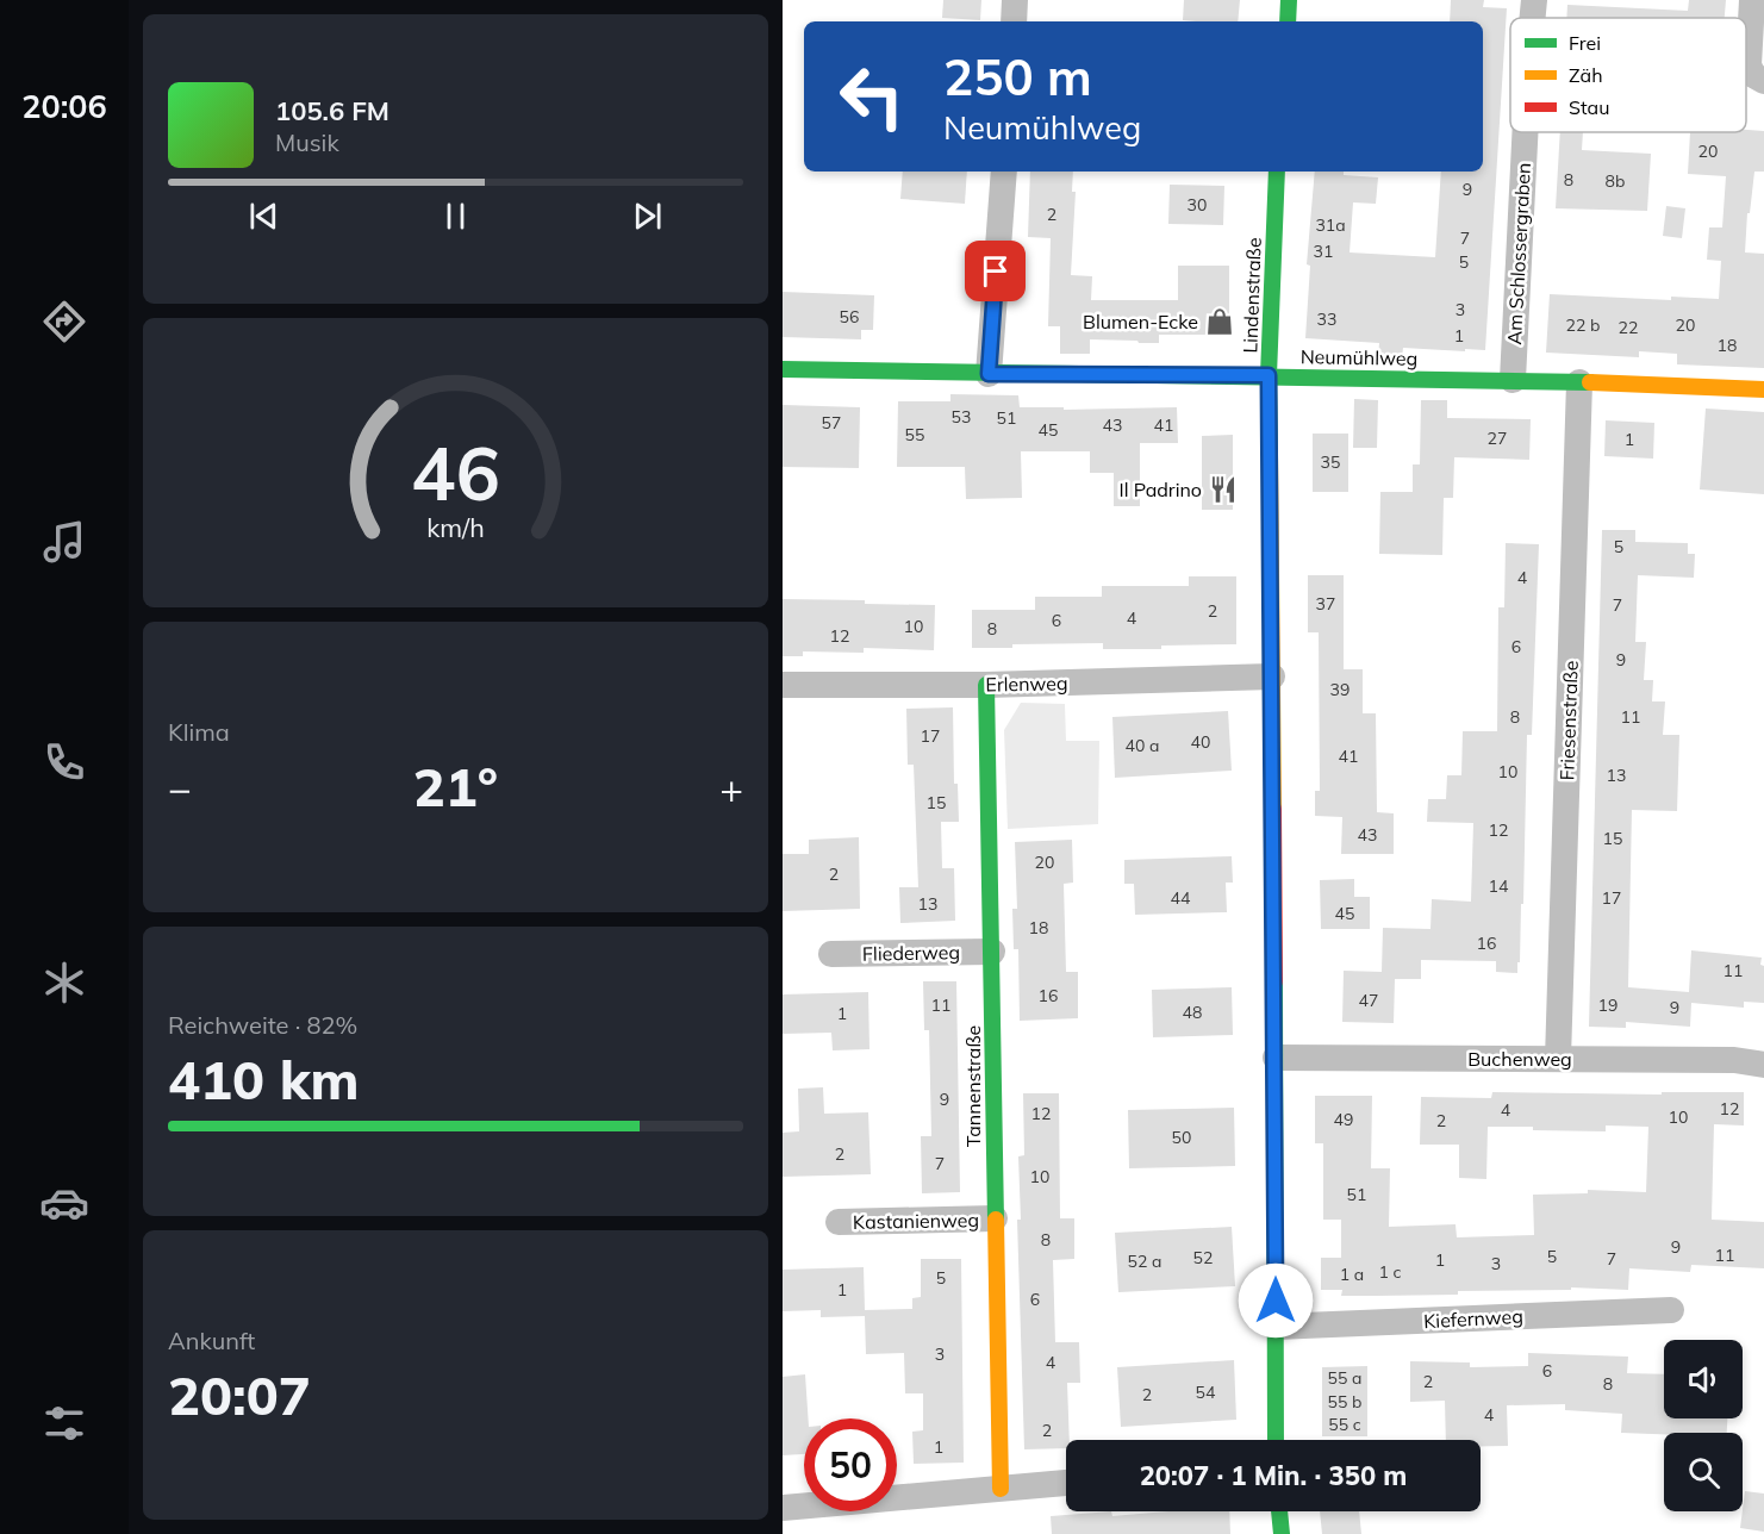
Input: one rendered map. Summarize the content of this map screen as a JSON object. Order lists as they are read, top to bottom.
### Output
{
  "streets": {
    "street": [
      "Am Schlossergraben",
      "Lindenstraße",
      "Neumühlweg",
      "Erlenweg",
      "Friesenstraße",
      "Fliederweg",
      "Buchenweg",
      "Tannenstraße",
      "Kastanienweg",
      "Kiefernweg"
    ]
  },
  "crossings": [
    ["Am Schlossergraben", "Neumühlweg"],
    ["Lindenstraße", "Neumühlweg"],
    ["Lindenstraße", "Erlenweg"],
    ["Lindenstraße", "Buchenweg"],
    ["Lindenstraße", "Kiefernweg"],
    ["Neumühlweg", "Friesenstraße"],
    ["Erlenweg", "Tannenstraße"],
    ["Friesenstraße", "Buchenweg"],
    ["Fliederweg", "Tannenstraße"],
    ["Tannenstraße", "Kastanienweg"]
  ],
  "places": {
    "shop": ["Blumen-Ecke"],
    "restaurant": ["Il Padrino"]
  },
  "house_numbers": [
    "20",
    "8",
    "8b",
    "9",
    "30",
    "2",
    "31a",
    "7",
    "31",
    "5",
    "3",
    "56",
    "33",
    "22 b",
    "20",
    "22",
    "1",
    "18",
    "53",
    "51",
    "57",
    "43",
    "41",
    "45",
    "55",
    "27",
    "1",
    "35",
    "5",
    "4",
    "37",
    "7",
    "2",
    "4",
    "6",
    "10",
    "8",
    "12",
    "6",
    "9",
    "39",
    "8",
    "11",
    "17",
    "40",
    "40 a",
    "41",
    "10",
    "13",
    "15",
    "12",
    "43",
    "15",
    "20",
    "2",
    "14",
    "44",
    "17",
    "13",
    "45",
    "18",
    "16",
    "11",
    "16",
    "47",
    "11",
    "19",
    "9",
    "48",
    "1",
    "9",
    "12",
    "4",
    "12",
    "10",
    "49",
    "2",
    "50",
    "2",
    "7",
    "10",
    "51",
    "8",
    "9",
    "11",
    "5",
    "52",
    "7",
    "1",
    "52 a",
    "3",
    "1 c",
    "1 a",
    "5",
    "1",
    "6",
    "3",
    "4",
    "6",
    "55 a",
    "2",
    "8",
    "54",
    "2",
    "55 b",
    "4",
    "55 c",
    "2",
    "1"
  ],
  "legend": ["Frei", "Zäh", "Stau"],
  "page": {
    "tabs": "20:06",
    "turn": ["250 m", "Neumühlweg"],
    "song": ["105.6 FM", "Musik"],
    "tile": [
      "Klima",
      ["Reichweite · 82%", "410 km"],
      ["Ankunft", "20:07"]
    ],
    "heat": ["−", "21°", "+"],
    "limit": "50",
    "trip": "20:07 · 1 Min. · 350 m",
    "gauge": ["46", "km/h"]
  }
}
